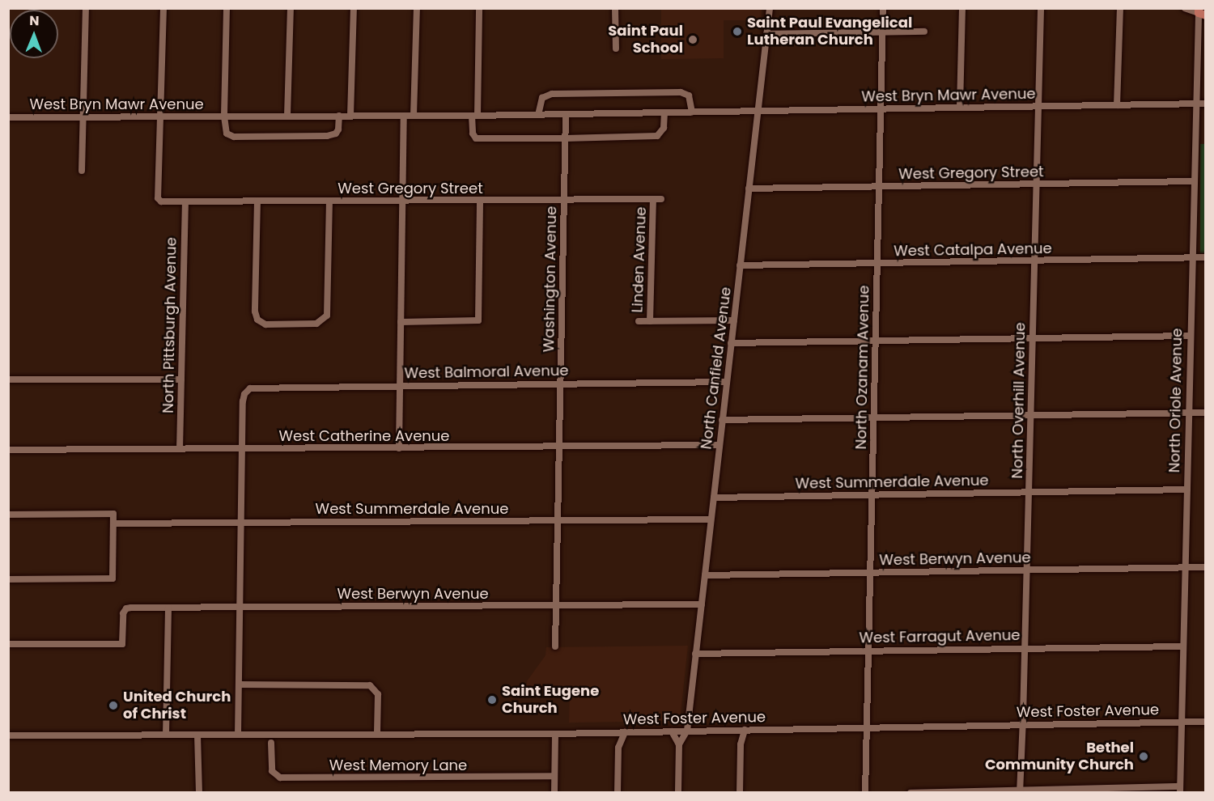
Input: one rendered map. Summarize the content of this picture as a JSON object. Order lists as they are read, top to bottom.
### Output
{
  "streets": {
    "street": [
      "West Bryn Mawr Avenue",
      "West Gregory Street",
      "West Catalpa Avenue",
      "Linden Avenue",
      "Washington Avenue",
      "North Pittsburgh Avenue",
      "North Ozanam Avenue",
      "North Canfield Avenue",
      "West Balmoral Avenue",
      "North Overhill Avenue",
      "North Oriole Avenue",
      "West Catherine Avenue",
      "West Summerdale Avenue",
      "West Berwyn Avenue",
      "West Farragut Avenue",
      "West Foster Avenue",
      "West Memory Lane"
    ]
  },
  "crossings": [
    ["West Bryn Mawr Avenue", "West Gregory Street"],
    ["West Bryn Mawr Avenue", "Washington Avenue"],
    ["West Bryn Mawr Avenue", "North Ozanam Avenue"],
    ["West Bryn Mawr Avenue", "North Canfield Avenue"],
    ["West Bryn Mawr Avenue", "North Overhill Avenue"],
    ["West Bryn Mawr Avenue", "North Oriole Avenue"],
    ["West Gregory Street", "Linden Avenue"],
    ["West Gregory Street", "Washington Avenue"],
    ["West Gregory Street", "North Pittsburgh Avenue"],
    ["West Gregory Street", "North Ozanam Avenue"],
    ["West Gregory Street", "North Canfield Avenue"],
    ["West Gregory Street", "North Overhill Avenue"],
    ["West Gregory Street", "North Oriole Avenue"],
    ["West Catalpa Avenue", "North Ozanam Avenue"],
    ["West Catalpa Avenue", "North Canfield Avenue"],
    ["West Catalpa Avenue", "North Overhill Avenue"],
    ["West Catalpa Avenue", "North Oriole Avenue"],
    ["Washington Avenue", "West Balmoral Avenue"],
    ["Washington Avenue", "West Catherine Avenue"],
    ["Washington Avenue", "West Summerdale Avenue"],
    ["Washington Avenue", "West Berwyn Avenue"],
    ["North Pittsburgh Avenue", "West Catherine Avenue"],
    ["North Ozanam Avenue", "West Summerdale Avenue"],
    ["North Ozanam Avenue", "West Berwyn Avenue"],
    ["North Ozanam Avenue", "West Farragut Avenue"],
    ["North Ozanam Avenue", "West Foster Avenue"],
    ["North Canfield Avenue", "West Balmoral Avenue"],
    ["North Canfield Avenue", "West Catherine Avenue"],
    ["North Canfield Avenue", "West Summerdale Avenue"],
    ["North Canfield Avenue", "West Berwyn Avenue"],
    ["North Canfield Avenue", "West Farragut Avenue"],
    ["North Canfield Avenue", "West Foster Avenue"],
    ["West Balmoral Avenue", "West Catherine Avenue"],
    ["North Overhill Avenue", "West Summerdale Avenue"],
    ["North Overhill Avenue", "West Berwyn Avenue"],
    ["North Overhill Avenue", "West Farragut Avenue"],
    ["North Overhill Avenue", "West Foster Avenue"],
    ["North Oriole Avenue", "West Summerdale Avenue"],
    ["North Oriole Avenue", "West Berwyn Avenue"],
    ["North Oriole Avenue", "West Farragut Avenue"],
    ["North Oriole Avenue", "West Foster Avenue"]
  ],
  "places": [
    "Saint Paul Evangelical Lutheran Church",
    "Saint Paul School",
    "Saint Eugene Church",
    "United Church of Christ",
    "Bethel Community Church"
  ],
  "north": "top"
}
